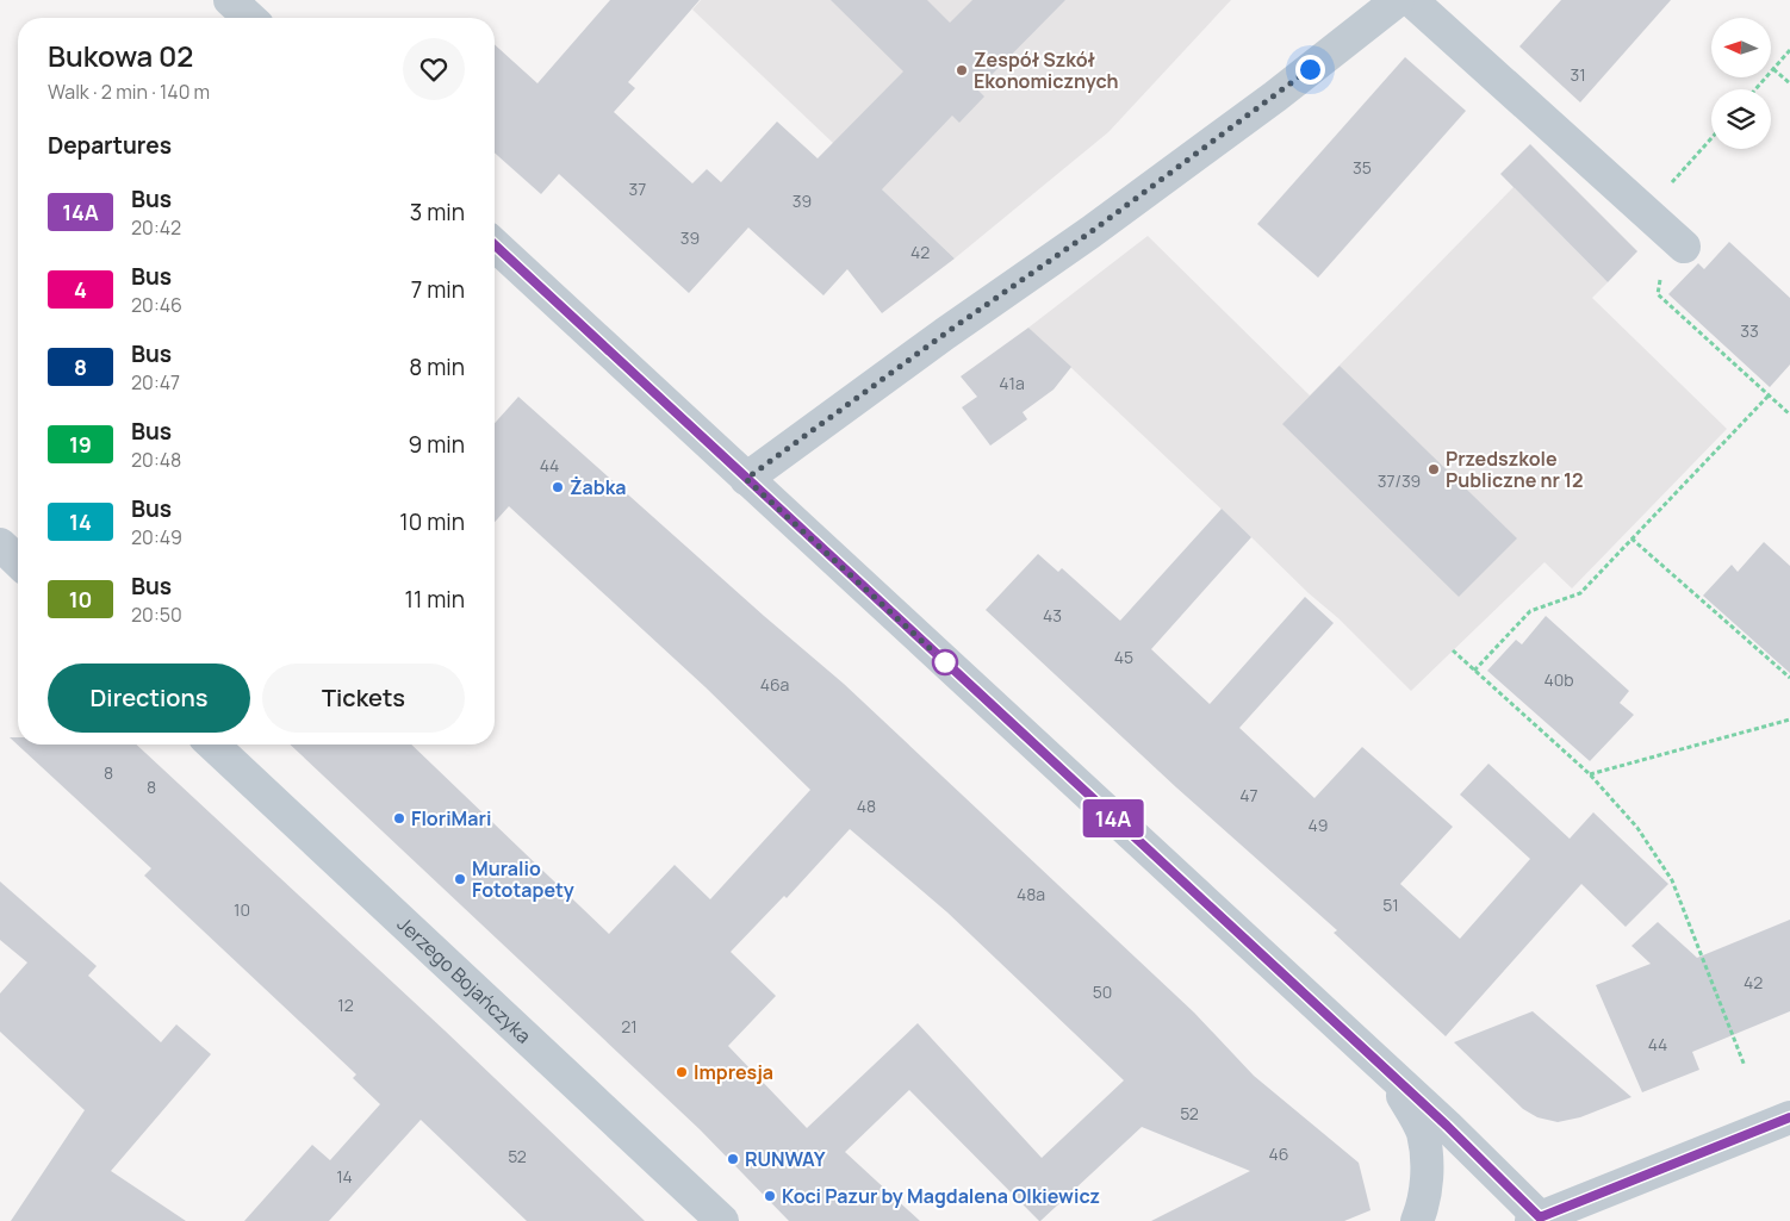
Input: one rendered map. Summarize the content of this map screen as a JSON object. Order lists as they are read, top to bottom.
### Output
{
  "streets": {
    "street": ["Jerzego Bojańczyka"]
  },
  "places": [
    "Zespół Szkół Ekonomicznych",
    "Przedszkole Publiczne nr 12",
    "Żabka",
    "FloriMari",
    "Muralio Fototapety",
    "Impresja",
    "RUNWAY",
    "Koci Pazur by Magdalena Olkiewicz"
  ],
  "lines": ["bus line 14A"],
  "house_numbers": [
    "31",
    "35",
    "37",
    "39",
    "39",
    "42",
    "33",
    "41a",
    "44",
    "37/39",
    "43",
    "45",
    "40b",
    "46a",
    "8",
    "8",
    "47",
    "48",
    "49",
    "48a",
    "51",
    "10",
    "42",
    "50",
    "12",
    "21",
    "44",
    "52",
    "46",
    "52",
    "14"
  ],
  "north": "left",
  "page": {
    "on_map": "14A",
    "heading": [
      ["Bukowa 02", "Walk · 2 min · 140 m"],
      "Departures"
    ],
    "list": [
      {
        "mark": "14A",
        "name": "Bus",
        "note": "20:42",
        "value": "3 min"
      },
      {
        "mark": "4",
        "name": "Bus",
        "note": "20:46",
        "value": "7 min"
      },
      {
        "mark": "8",
        "name": "Bus",
        "note": "20:47",
        "value": "8 min"
      },
      {
        "mark": "19",
        "name": "Bus",
        "note": "20:48",
        "value": "9 min"
      },
      {
        "mark": "14",
        "name": "Bus",
        "note": "20:49",
        "value": "10 min"
      },
      {
        "mark": "10",
        "name": "Bus",
        "note": "20:50",
        "value": "11 min"
      }
    ],
    "buttons": ["Directions", "Tickets"]
  }
}
